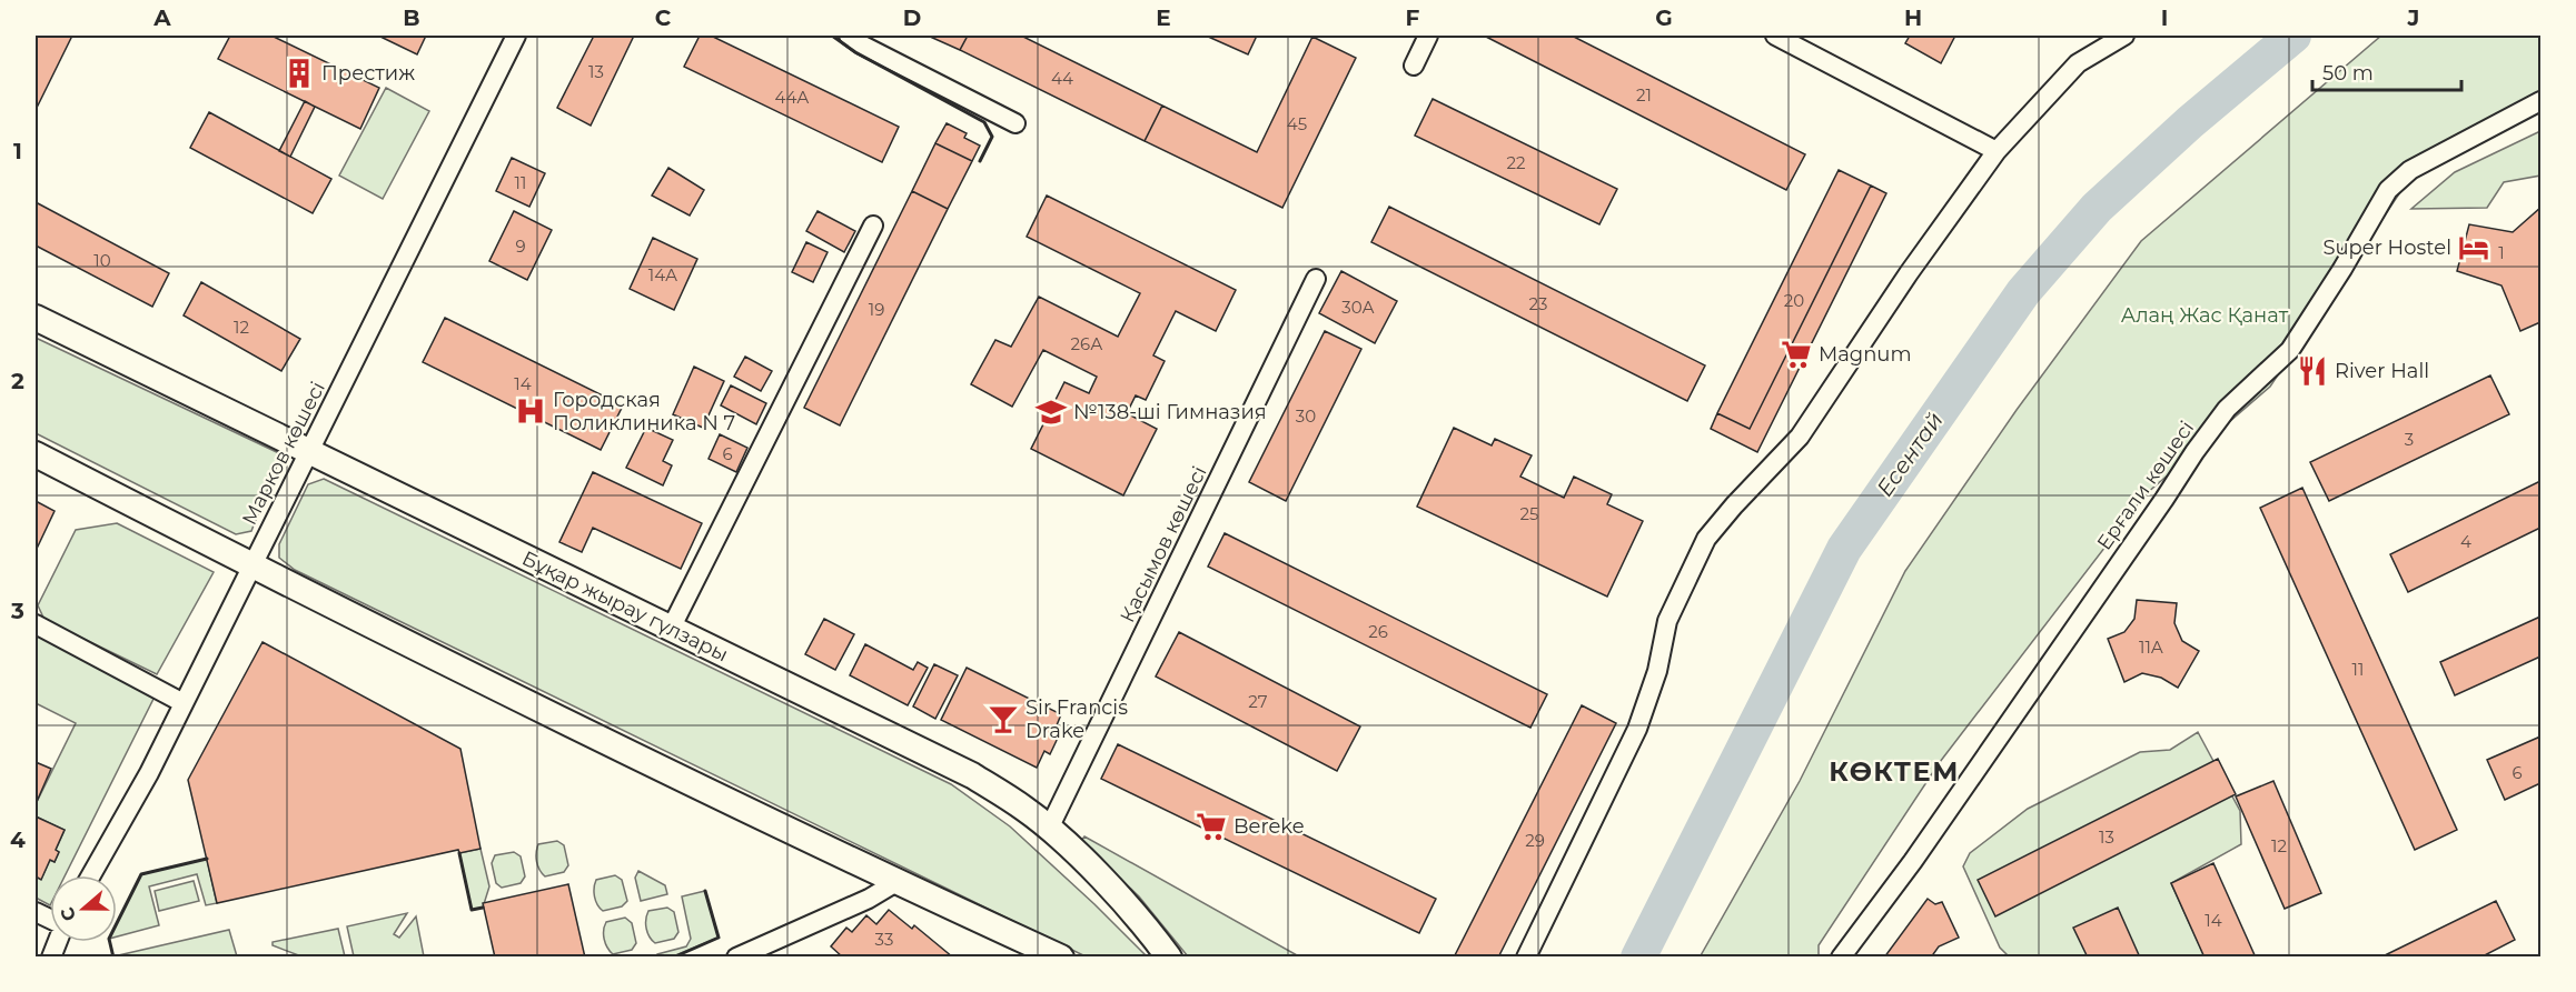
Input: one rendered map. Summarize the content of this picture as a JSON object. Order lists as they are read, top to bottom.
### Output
{
  "streets": {
    "street": [
      "Марков көшесі",
      "Ерғали көшесі",
      "Қасымов көшесі",
      "Бұқар жырау гүлзары"
    ]
  },
  "crossings": [
    ["Марков көшесі", "Бұқар жырау гүлзары"],
    ["Қасымов көшесі", "Бұқар жырау гүлзары"]
  ],
  "districts": ["КӨКТЕМ"],
  "water": ["Есентай"],
  "parks": ["Алаң Жас Қанат"],
  "places": {
    "building": ["Престиж"],
    "hotel": ["Super Hostel"],
    "supermarket": ["Magnum", "Bereke"],
    "restaurant": ["River Hall"],
    "hospital": ["Городская Поликлиника N 7"],
    "school or university": ["№138-ші Гимназия"],
    "bar": ["Sir Francis Drake"]
  },
  "house_numbers": [
    "13",
    "44",
    "21",
    "44А",
    "45",
    "22",
    "11",
    "9",
    "1",
    "10",
    "14А",
    "20",
    "23",
    "30А",
    "19",
    "12",
    "26А",
    "14",
    "30",
    "3",
    "6",
    "25",
    "4",
    "26",
    "11А",
    "11",
    "27",
    "6",
    "13",
    "29",
    "12",
    "14",
    "33"
  ],
  "scale_bar": "50 m",
  "north": "left",
  "grid": {
    "columns": [
      "A",
      "B",
      "C",
      "D",
      "E",
      "F",
      "G",
      "H",
      "I",
      "J"
    ],
    "rows": [
      "1",
      "2",
      "3",
      "4"
    ]
  }
}
